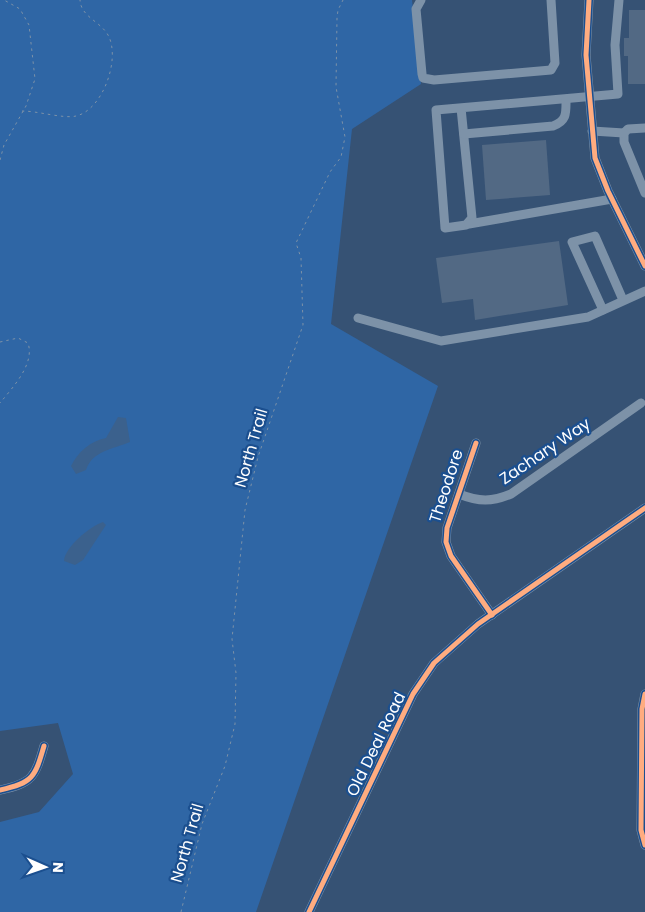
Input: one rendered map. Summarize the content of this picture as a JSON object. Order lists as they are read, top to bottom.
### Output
{
  "streets": {
    "street": ["Zachary Way", "Theodore", "Old Deal Road"],
    "path": ["North Trail"]
  },
  "crossings": [
    ["Zachary Way", "Theodore"],
    ["Theodore", "Old Deal Road"]
  ],
  "north": "right"
}
